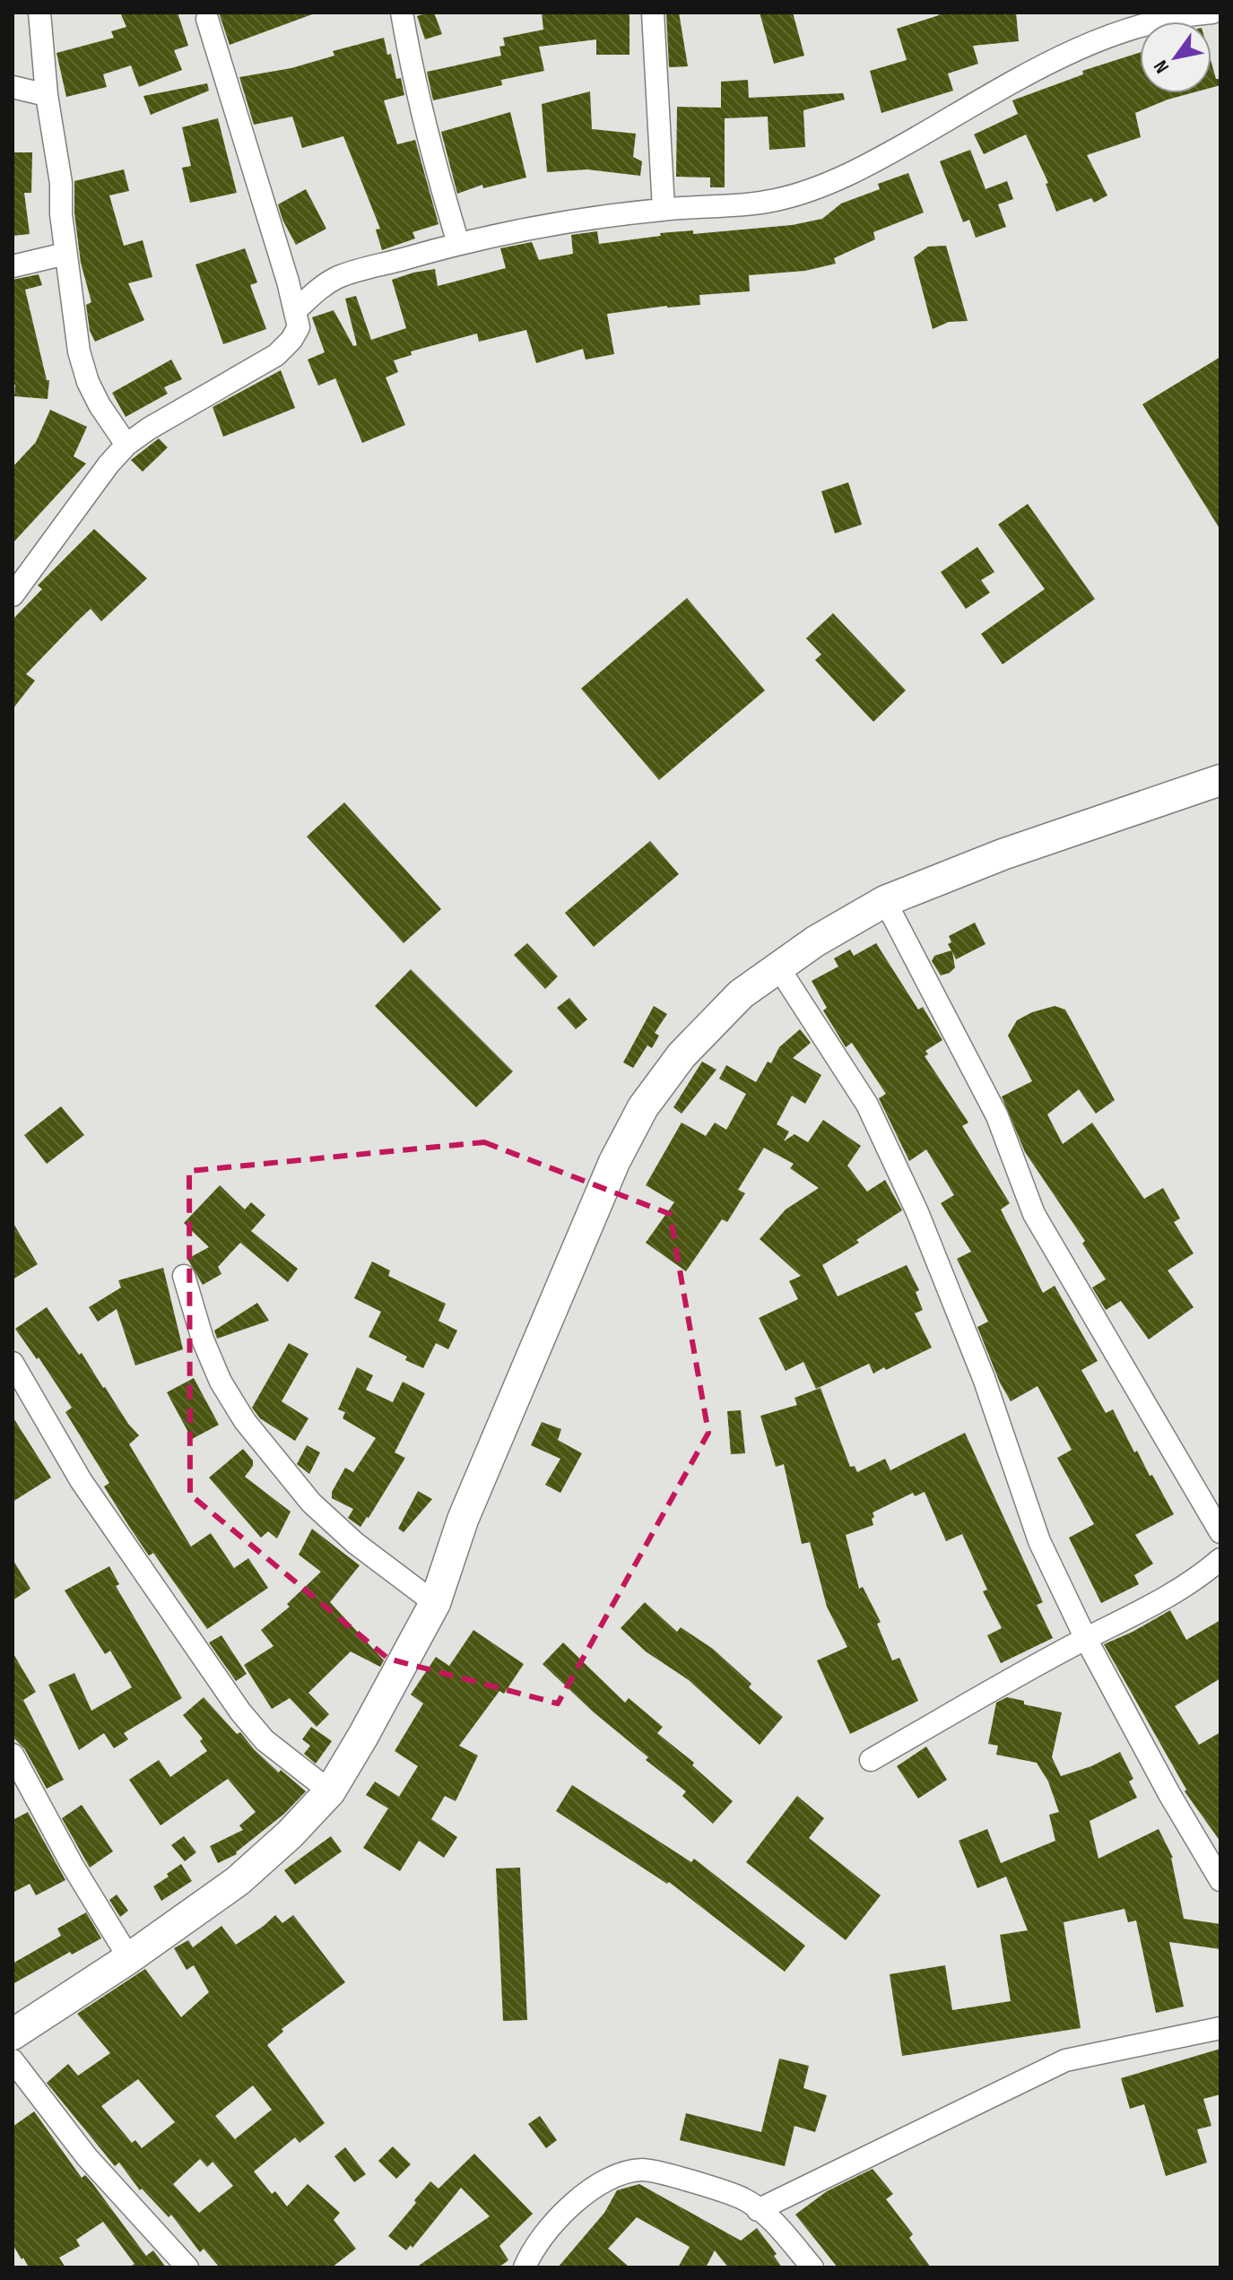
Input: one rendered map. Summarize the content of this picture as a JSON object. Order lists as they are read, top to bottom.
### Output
{
  "north": "bottom left"
}
